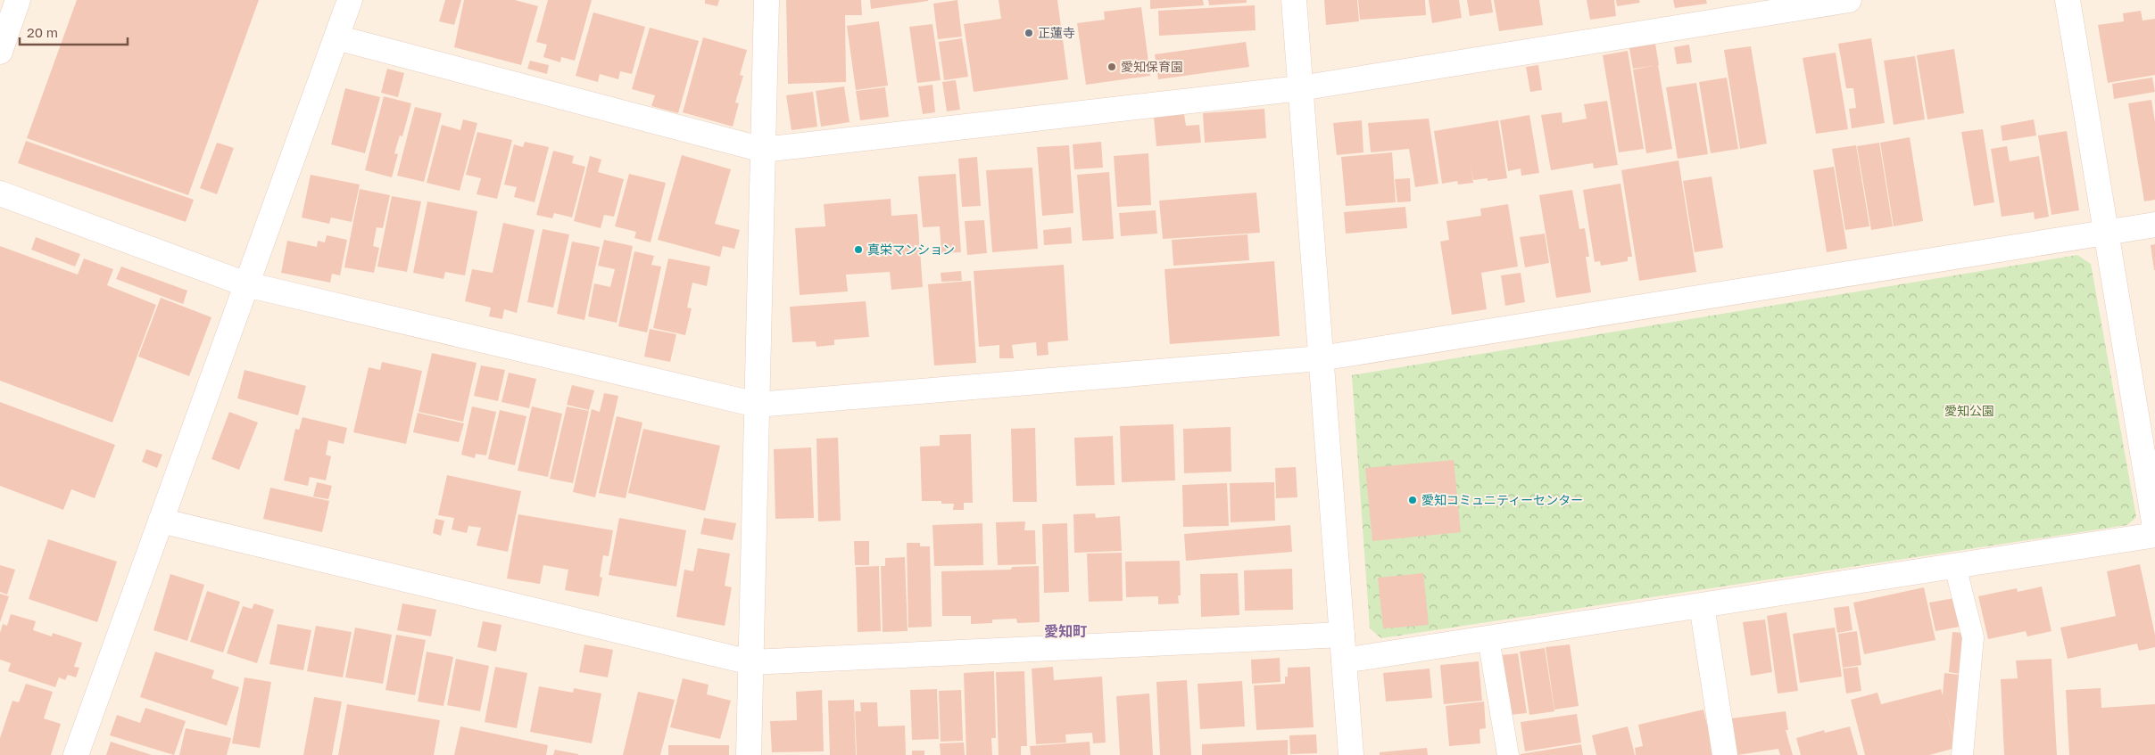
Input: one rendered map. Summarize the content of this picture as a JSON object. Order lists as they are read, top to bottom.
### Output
{
  "districts": ["愛知町"],
  "parks": ["愛知公園"],
  "places": [
    "正蓮寺",
    "愛知保育園",
    "真栄マンション",
    "愛知コミュニティーセンター"
  ],
  "scale_bar": "20 m"
}
